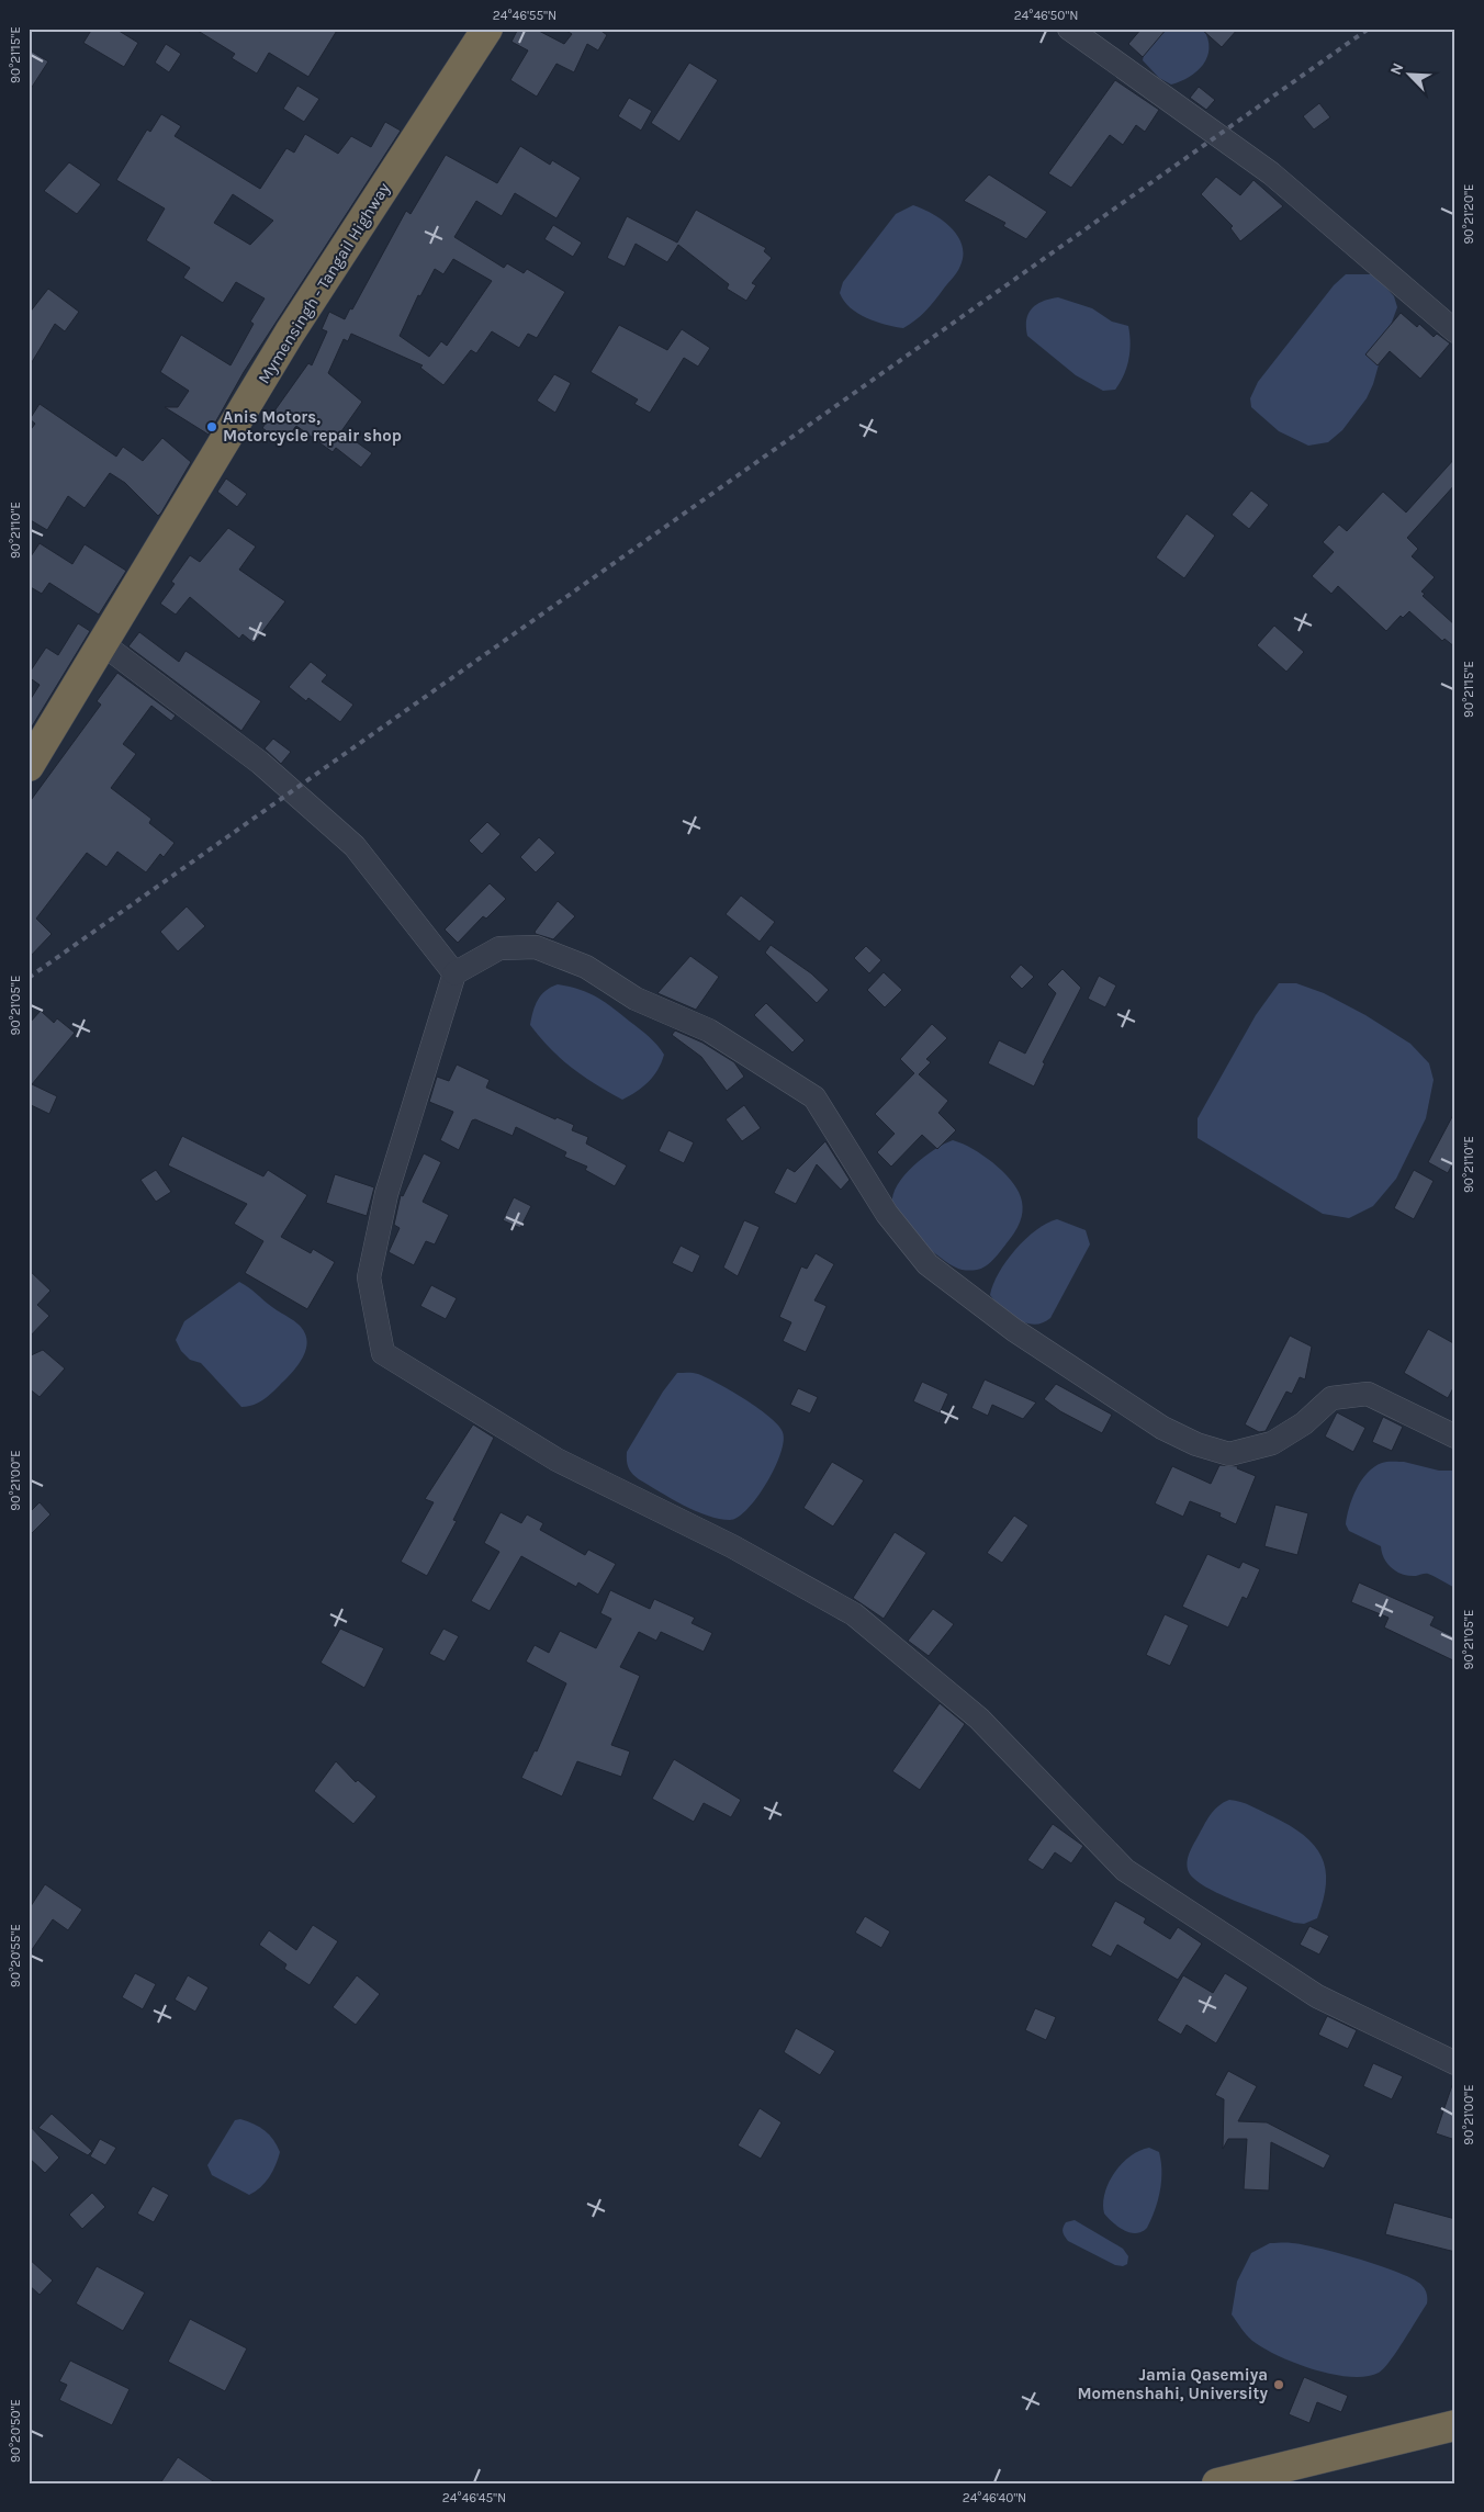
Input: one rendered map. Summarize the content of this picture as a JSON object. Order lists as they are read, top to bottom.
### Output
{
  "streets": {
    "highway": ["Mymensingh - Tangail Highway"]
  },
  "places": ["Anis Motors, Motorcycle repair shop", "Jamia Qasemiya Momenshahi, University"],
  "north": "top left",
  "coordinates": [
    "24°46'55\"N",
    "24°46'50\"N",
    "90°21'15\"E",
    "90°21'20\"E",
    "90°21'10\"E",
    "90°21'05\"E",
    "90°21'00\"E",
    "90°20'55\"E",
    "90°20'50\"E",
    "24°46'45\"N",
    "24°46'40\"N"
  ]
}
